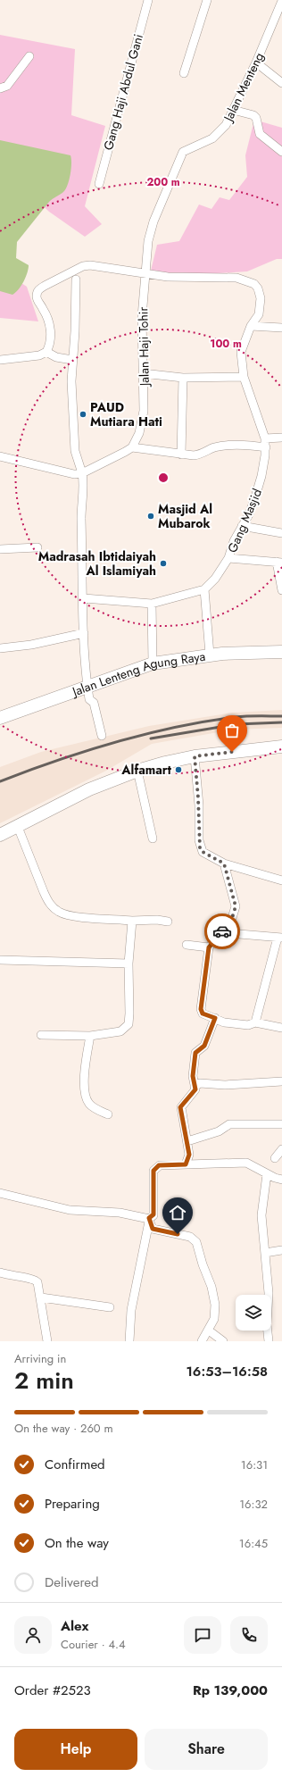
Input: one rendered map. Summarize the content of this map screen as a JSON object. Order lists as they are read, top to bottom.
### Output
{
  "streets": {
    "main road": ["Jalan Lenteng Agung Raya"],
    "street": [
      "Jalan Menteng",
      "Gang Haji Abdul Gani",
      "Jalan Haji Tohir",
      "Gang Masjid"
    ]
  },
  "crossings": [
    ["Jalan Menteng", "Jalan Haji Tohir"],
    ["Jalan Menteng", "Gang Masjid"],
    ["Jalan Haji Tohir", "Gang Masjid"]
  ],
  "places": [
    "PAUD Mutiara Hati",
    "Masjid Al Mubarok",
    "Madrasah Ibtidaiyah Al Islamiyah",
    "Alfamart"
  ],
  "page": {
    "heading": ["2 min", "Arriving in", "16:53–16:58"],
    "panel": [
      "Alex",
      "Courier · 4.4",
      "Order #2523",
      "Rp 139,000"
    ],
    "bar": "On the way · 260 m",
    "list": [
      ["Confirmed", "16:31"],
      ["Preparing", "16:32"],
      ["On the way", "16:45"],
      "Delivered"
    ],
    "buttons": ["Help", "Share"]
  },
  "rings": ["200 m", "100 m"]
}
